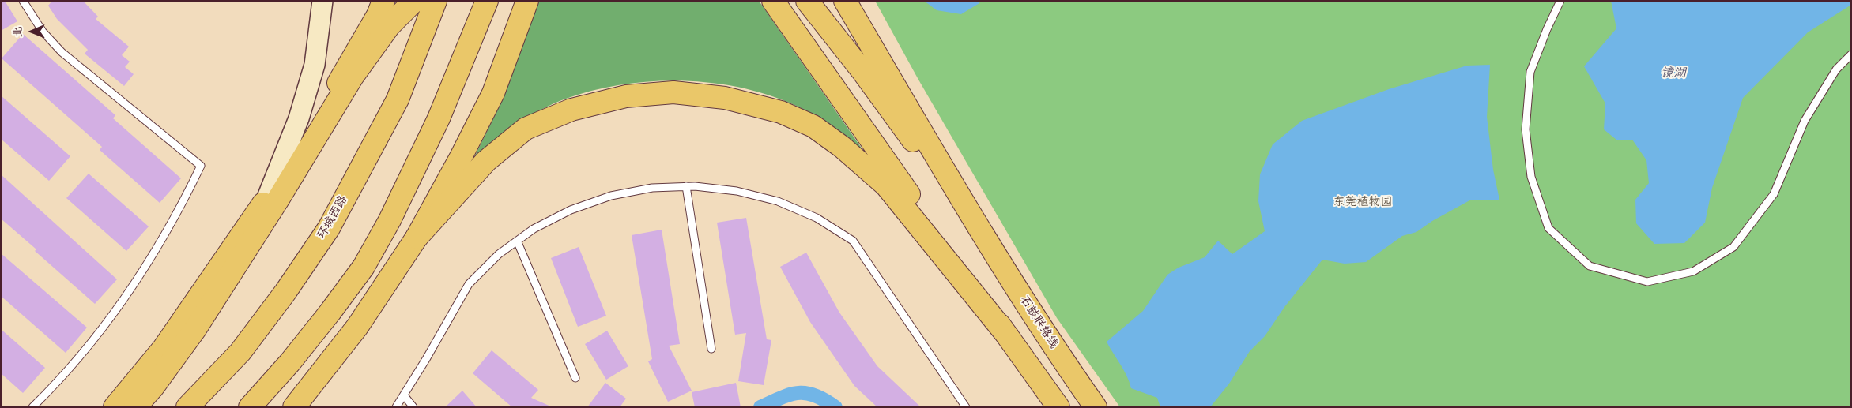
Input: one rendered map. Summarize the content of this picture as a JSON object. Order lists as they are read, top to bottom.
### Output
{
  "streets": {
    "main road": ["环城西路", "石鼓联络线"]
  },
  "water": ["镜湖"],
  "parks": ["东莞植物园"],
  "north": "left"
}
